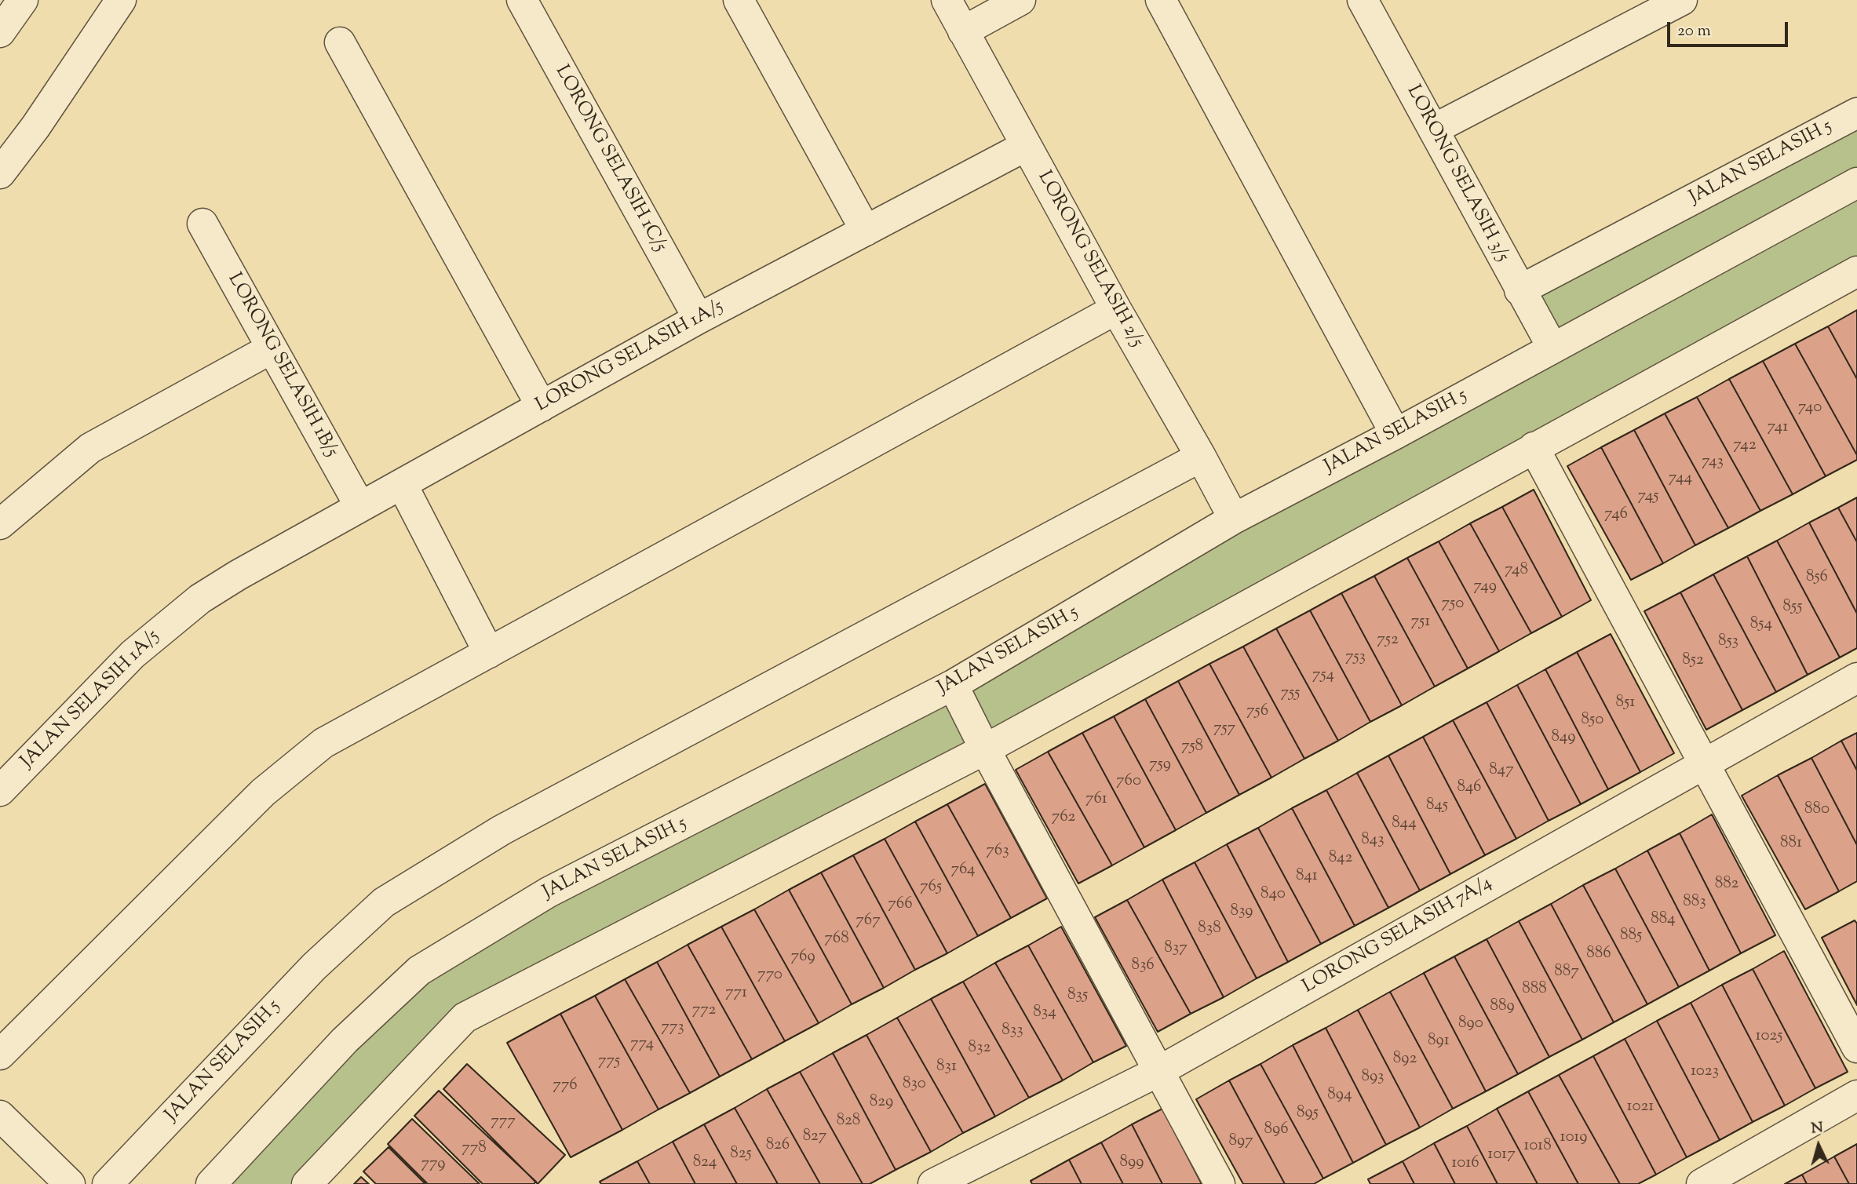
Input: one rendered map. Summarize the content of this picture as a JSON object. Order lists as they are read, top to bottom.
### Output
{
  "streets": {
    "street": [
      "LORONG SELASIH 1C/5",
      "JALAN SELASIH 5",
      "LORONG SELASIH 3/5",
      "LORONG SELASIH 2/5",
      "LORONG SELASIH 1A/5",
      "LORONG SELASIH 1B/5",
      "JALAN SELASIH 1A/5",
      "LORONG SELASIH 7A/4"
    ]
  },
  "crossings": [
    ["LORONG SELASIH 1C/5", "LORONG SELASIH 1A/5"],
    ["JALAN SELASIH 5", "LORONG SELASIH 3/5"],
    ["JALAN SELASIH 5", "LORONG SELASIH 2/5"],
    ["LORONG SELASIH 2/5", "LORONG SELASIH 1A/5"],
    ["LORONG SELASIH 1A/5", "LORONG SELASIH 1B/5"],
    ["LORONG SELASIH 1A/5", "JALAN SELASIH 1A/5"]
  ],
  "house_numbers": [
    "740",
    "741",
    "742",
    "743",
    "744",
    "745",
    "746",
    "748",
    "856",
    "749",
    "750",
    "855",
    "751",
    "854",
    "752",
    "853",
    "753",
    "852",
    "754",
    "755",
    "851",
    "756",
    "850",
    "757",
    "849",
    "758",
    "759",
    "847",
    "760",
    "846",
    "761",
    "845",
    "880",
    "762",
    "844",
    "843",
    "881",
    "763",
    "842",
    "764",
    "841",
    "882",
    "765",
    "840",
    "883",
    "766",
    "839",
    "884",
    "767",
    "838",
    "885",
    "768",
    "837",
    "886",
    "769",
    "836",
    "887",
    "770",
    "888",
    "771",
    "835",
    "889",
    "772",
    "834",
    "890",
    "773",
    "833",
    "1025",
    "891",
    "774",
    "832",
    "892",
    "775",
    "831",
    "1023",
    "893",
    "830",
    "776",
    "894",
    "829",
    "1021",
    "895",
    "828",
    "777",
    "896",
    "827",
    "1019",
    "897",
    "826",
    "1018",
    "778",
    "825",
    "1017",
    "824",
    "899",
    "1016",
    "779"
  ],
  "scale_bar": "20 m",
  "north": "top"
}
